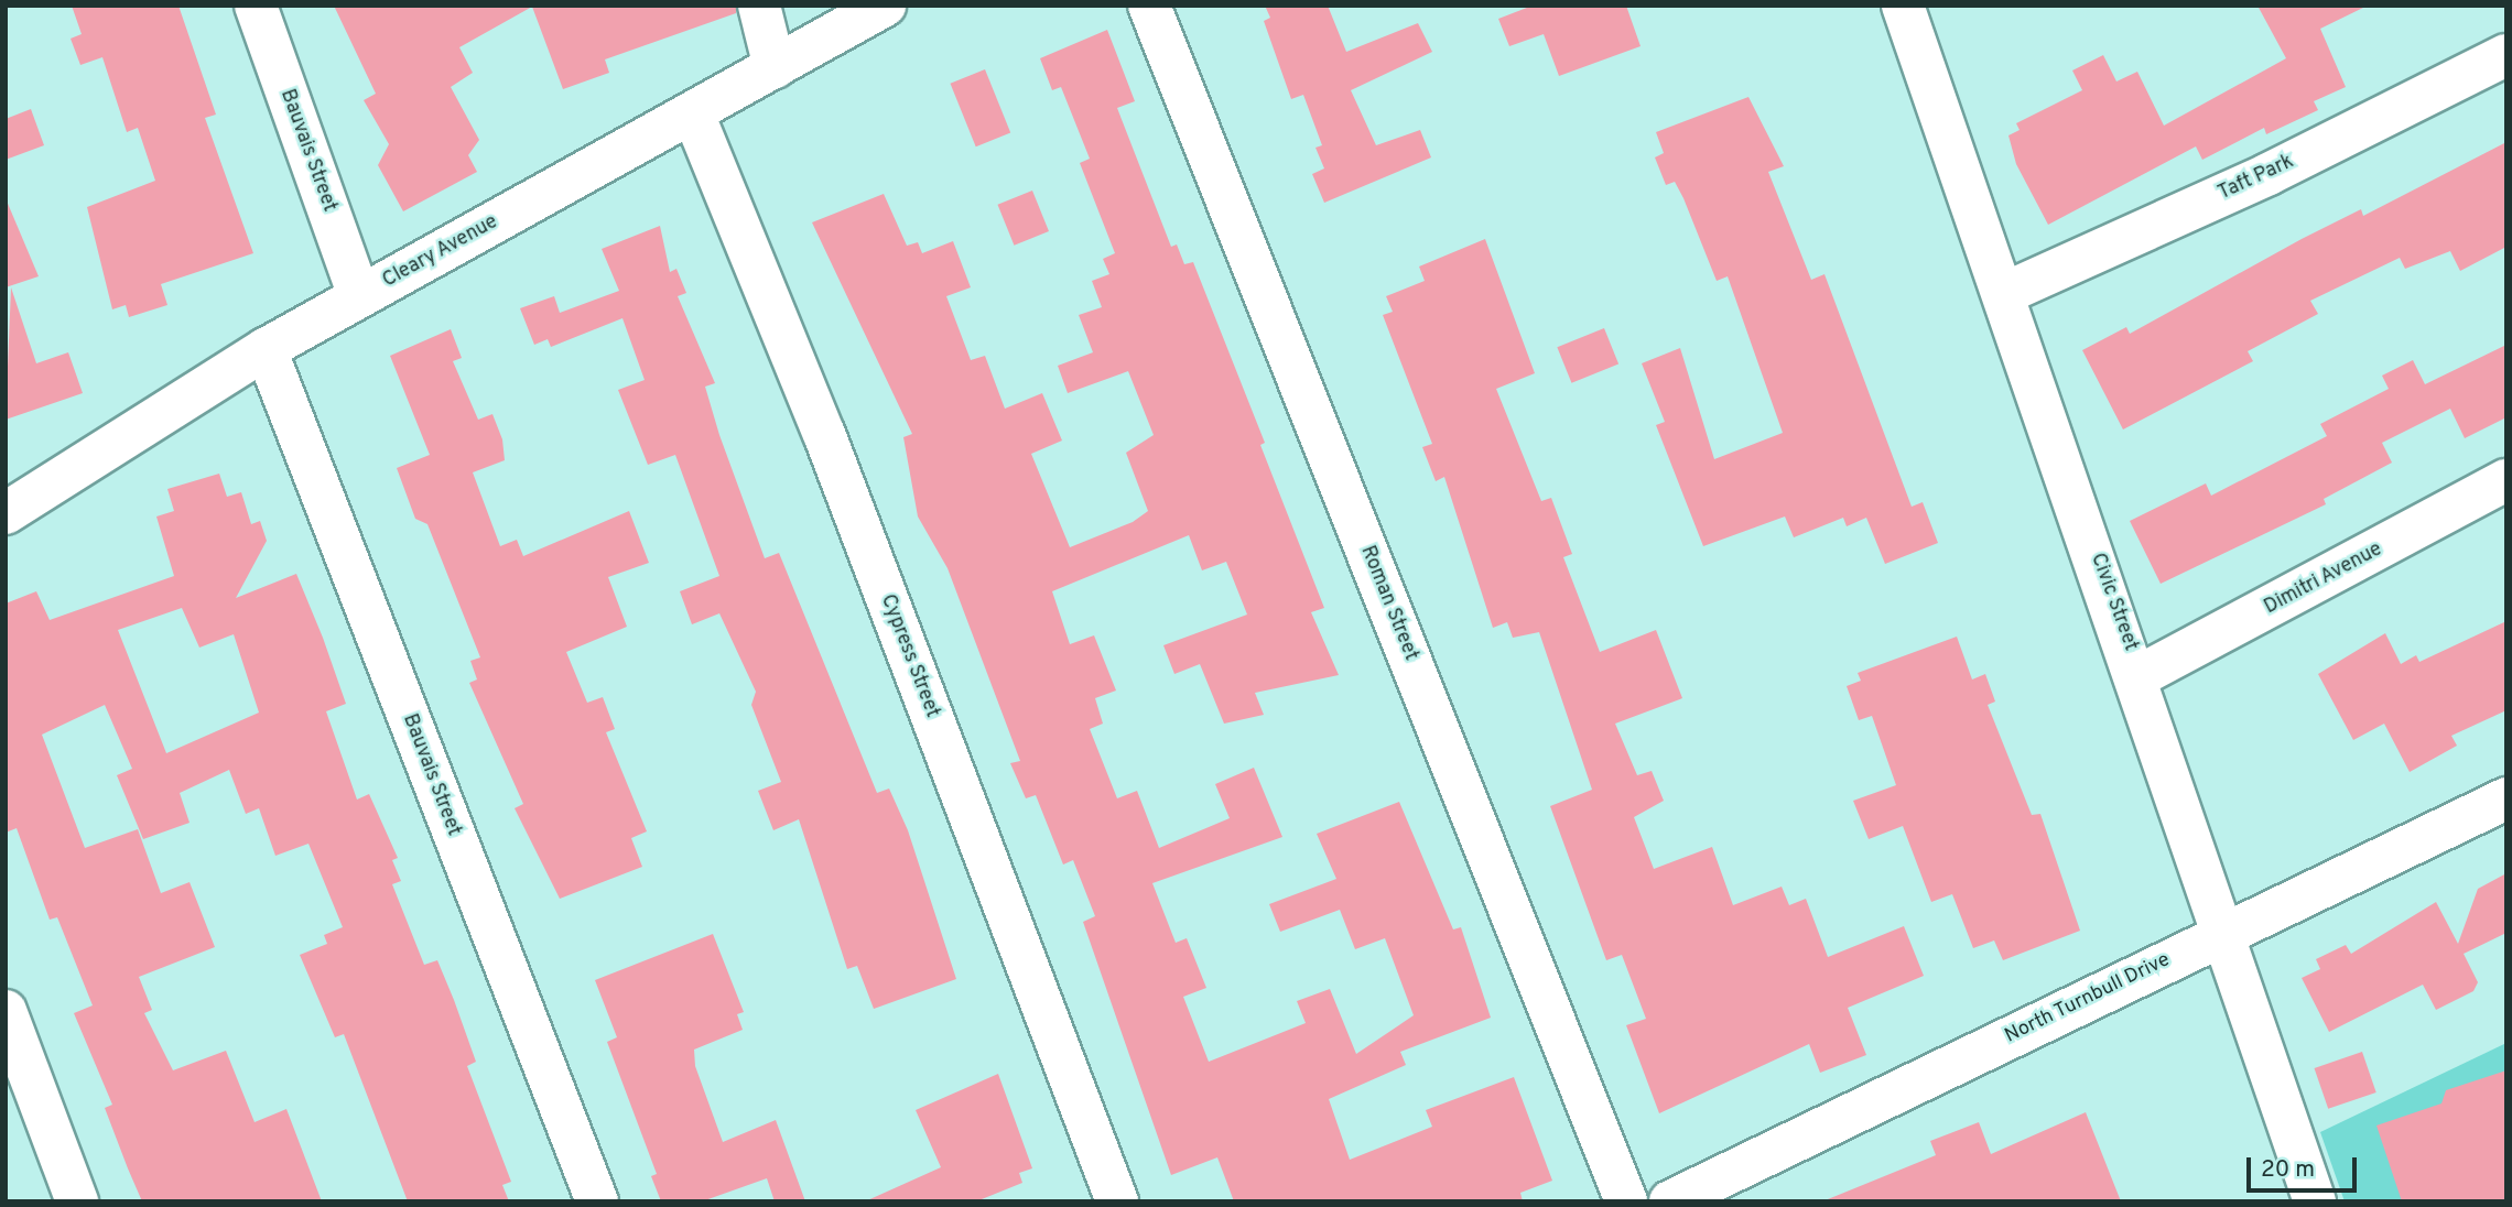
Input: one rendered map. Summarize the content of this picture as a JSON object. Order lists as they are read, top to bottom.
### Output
{
  "streets": {
    "street": [
      "Bauvais Street",
      "Taft Park",
      "Cleary Avenue",
      "Dimitri Avenue",
      "Civic Street",
      "Roman Street",
      "Cypress Street",
      "North Turnbull Drive"
    ]
  },
  "crossings": [
    ["Bauvais Street", "Cleary Avenue"],
    ["Taft Park", "Civic Street"],
    ["Cleary Avenue", "Cypress Street"],
    ["Dimitri Avenue", "Civic Street"],
    ["Civic Street", "North Turnbull Drive"]
  ],
  "scale_bar": "20 m"
}
